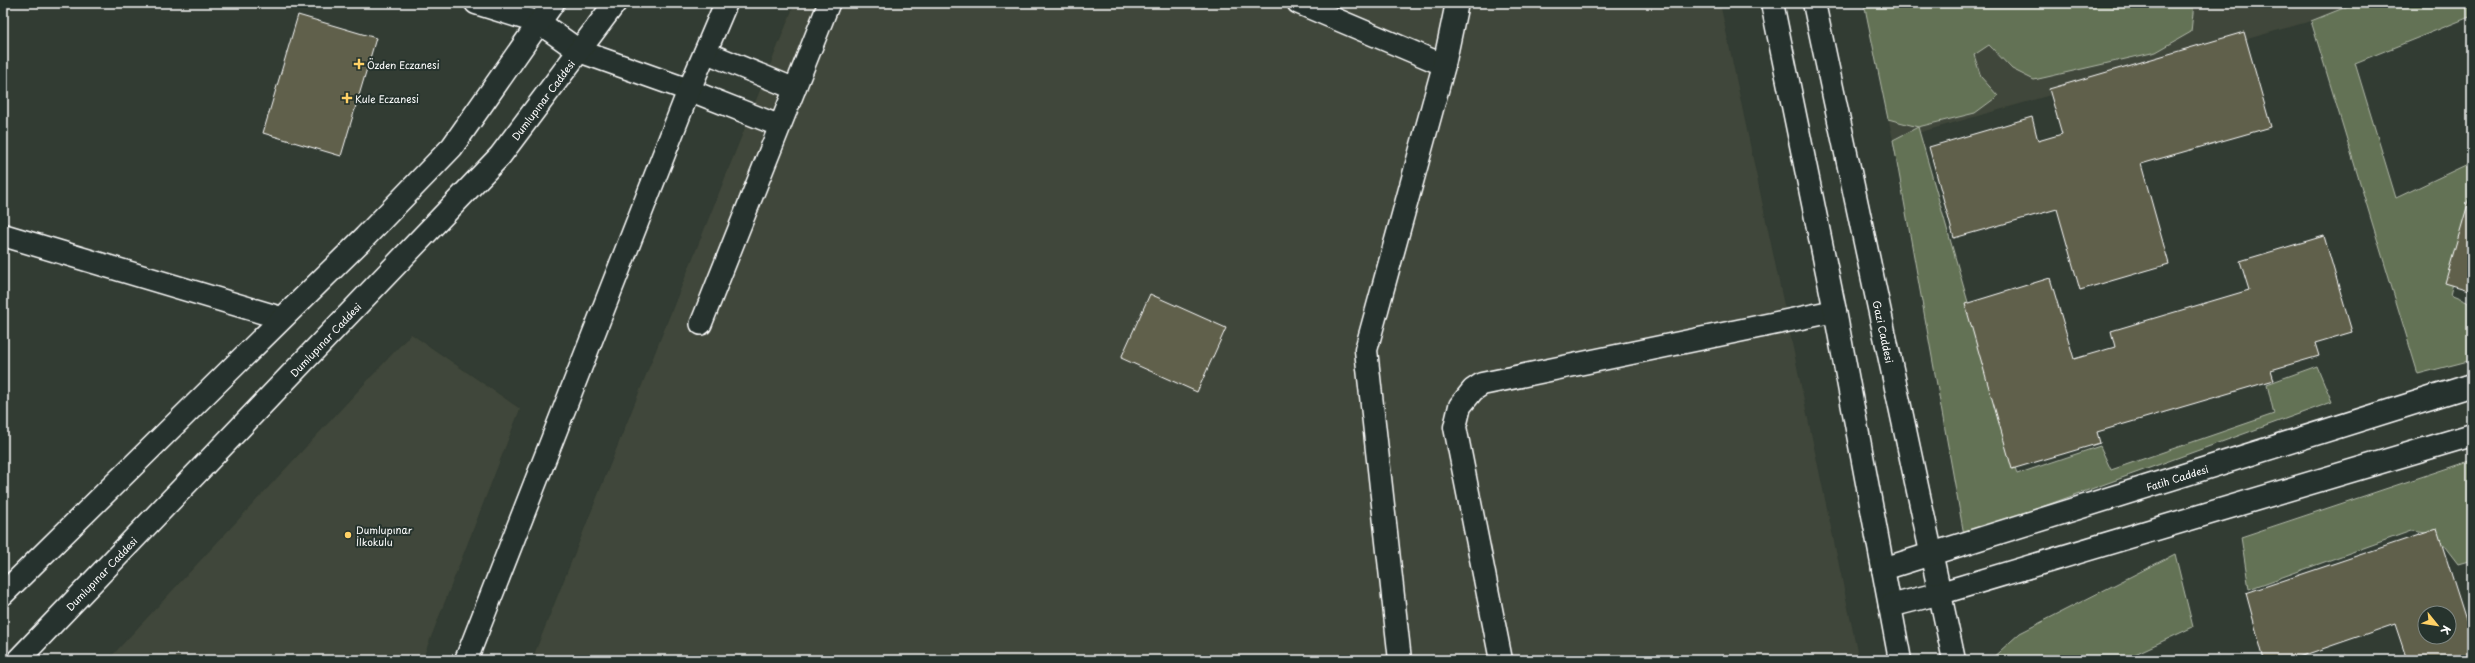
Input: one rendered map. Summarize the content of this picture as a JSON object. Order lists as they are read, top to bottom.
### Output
{
  "streets": {
    "street": ["Dumlupınar Caddesi", "Gazi Caddesi", "Fatih Caddesi"]
  },
  "crossings": [
    ["Gazi Caddesi", "Fatih Caddesi"]
  ],
  "places": {
    "health": ["Özden Eczanesi", "Kule Eczanesi"],
    "other": ["Dumlupınar İlkokulu"]
  },
  "north": "bottom right"
}
